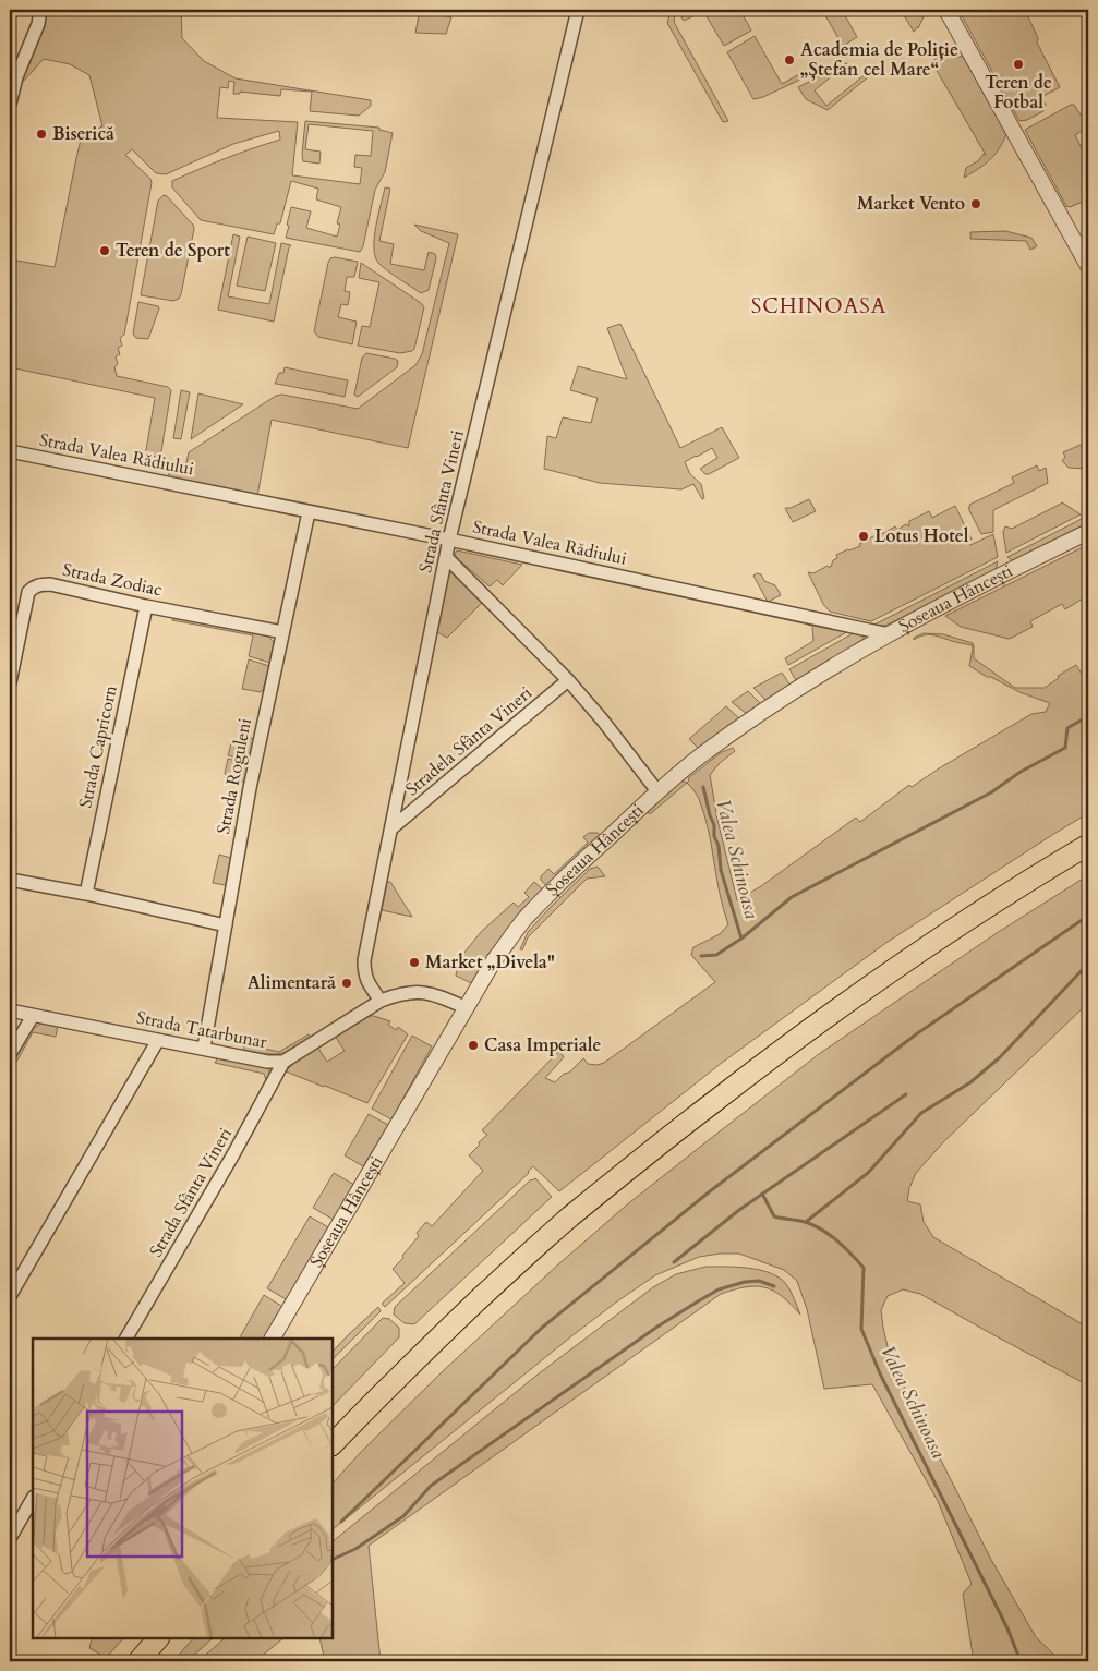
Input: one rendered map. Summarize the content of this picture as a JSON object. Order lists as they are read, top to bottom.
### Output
{
  "streets": {
    "street": [
      "Strada Valea Rădiului",
      "Strada Sfânta Vineri",
      "Strada Zodiac",
      "Șoseaua Hâncești",
      "Stradela Sfânta Vineri",
      "Strada Capricorn",
      "Strada Roguleni",
      "Strada Tatarbunar"
    ]
  },
  "crossings": [
    ["Strada Valea Rădiului", "Strada Sfânta Vineri"],
    ["Strada Valea Rădiului", "Șoseaua Hâncești"],
    ["Strada Valea Rădiului", "Strada Roguleni"],
    ["Strada Sfânta Vineri", "Stradela Sfânta Vineri"],
    ["Strada Sfânta Vineri", "Strada Tatarbunar"],
    ["Strada Zodiac", "Strada Capricorn"],
    ["Strada Zodiac", "Strada Roguleni"],
    ["Șoseaua Hâncești", "Strada Tatarbunar"],
    ["Strada Roguleni", "Strada Tatarbunar"]
  ],
  "districts": ["SCHINOASA"],
  "water": ["Valea Schinoasa"],
  "places": [
    "Academia de Poliție „Ștefan cel Mare“",
    "Teren de Fotbal",
    "Biserică",
    "Market Vento",
    "Teren de Sport",
    "Lotus Hotel",
    "Market „Divela\"",
    "Alimentară",
    "Casa Imperiale"
  ]
}
